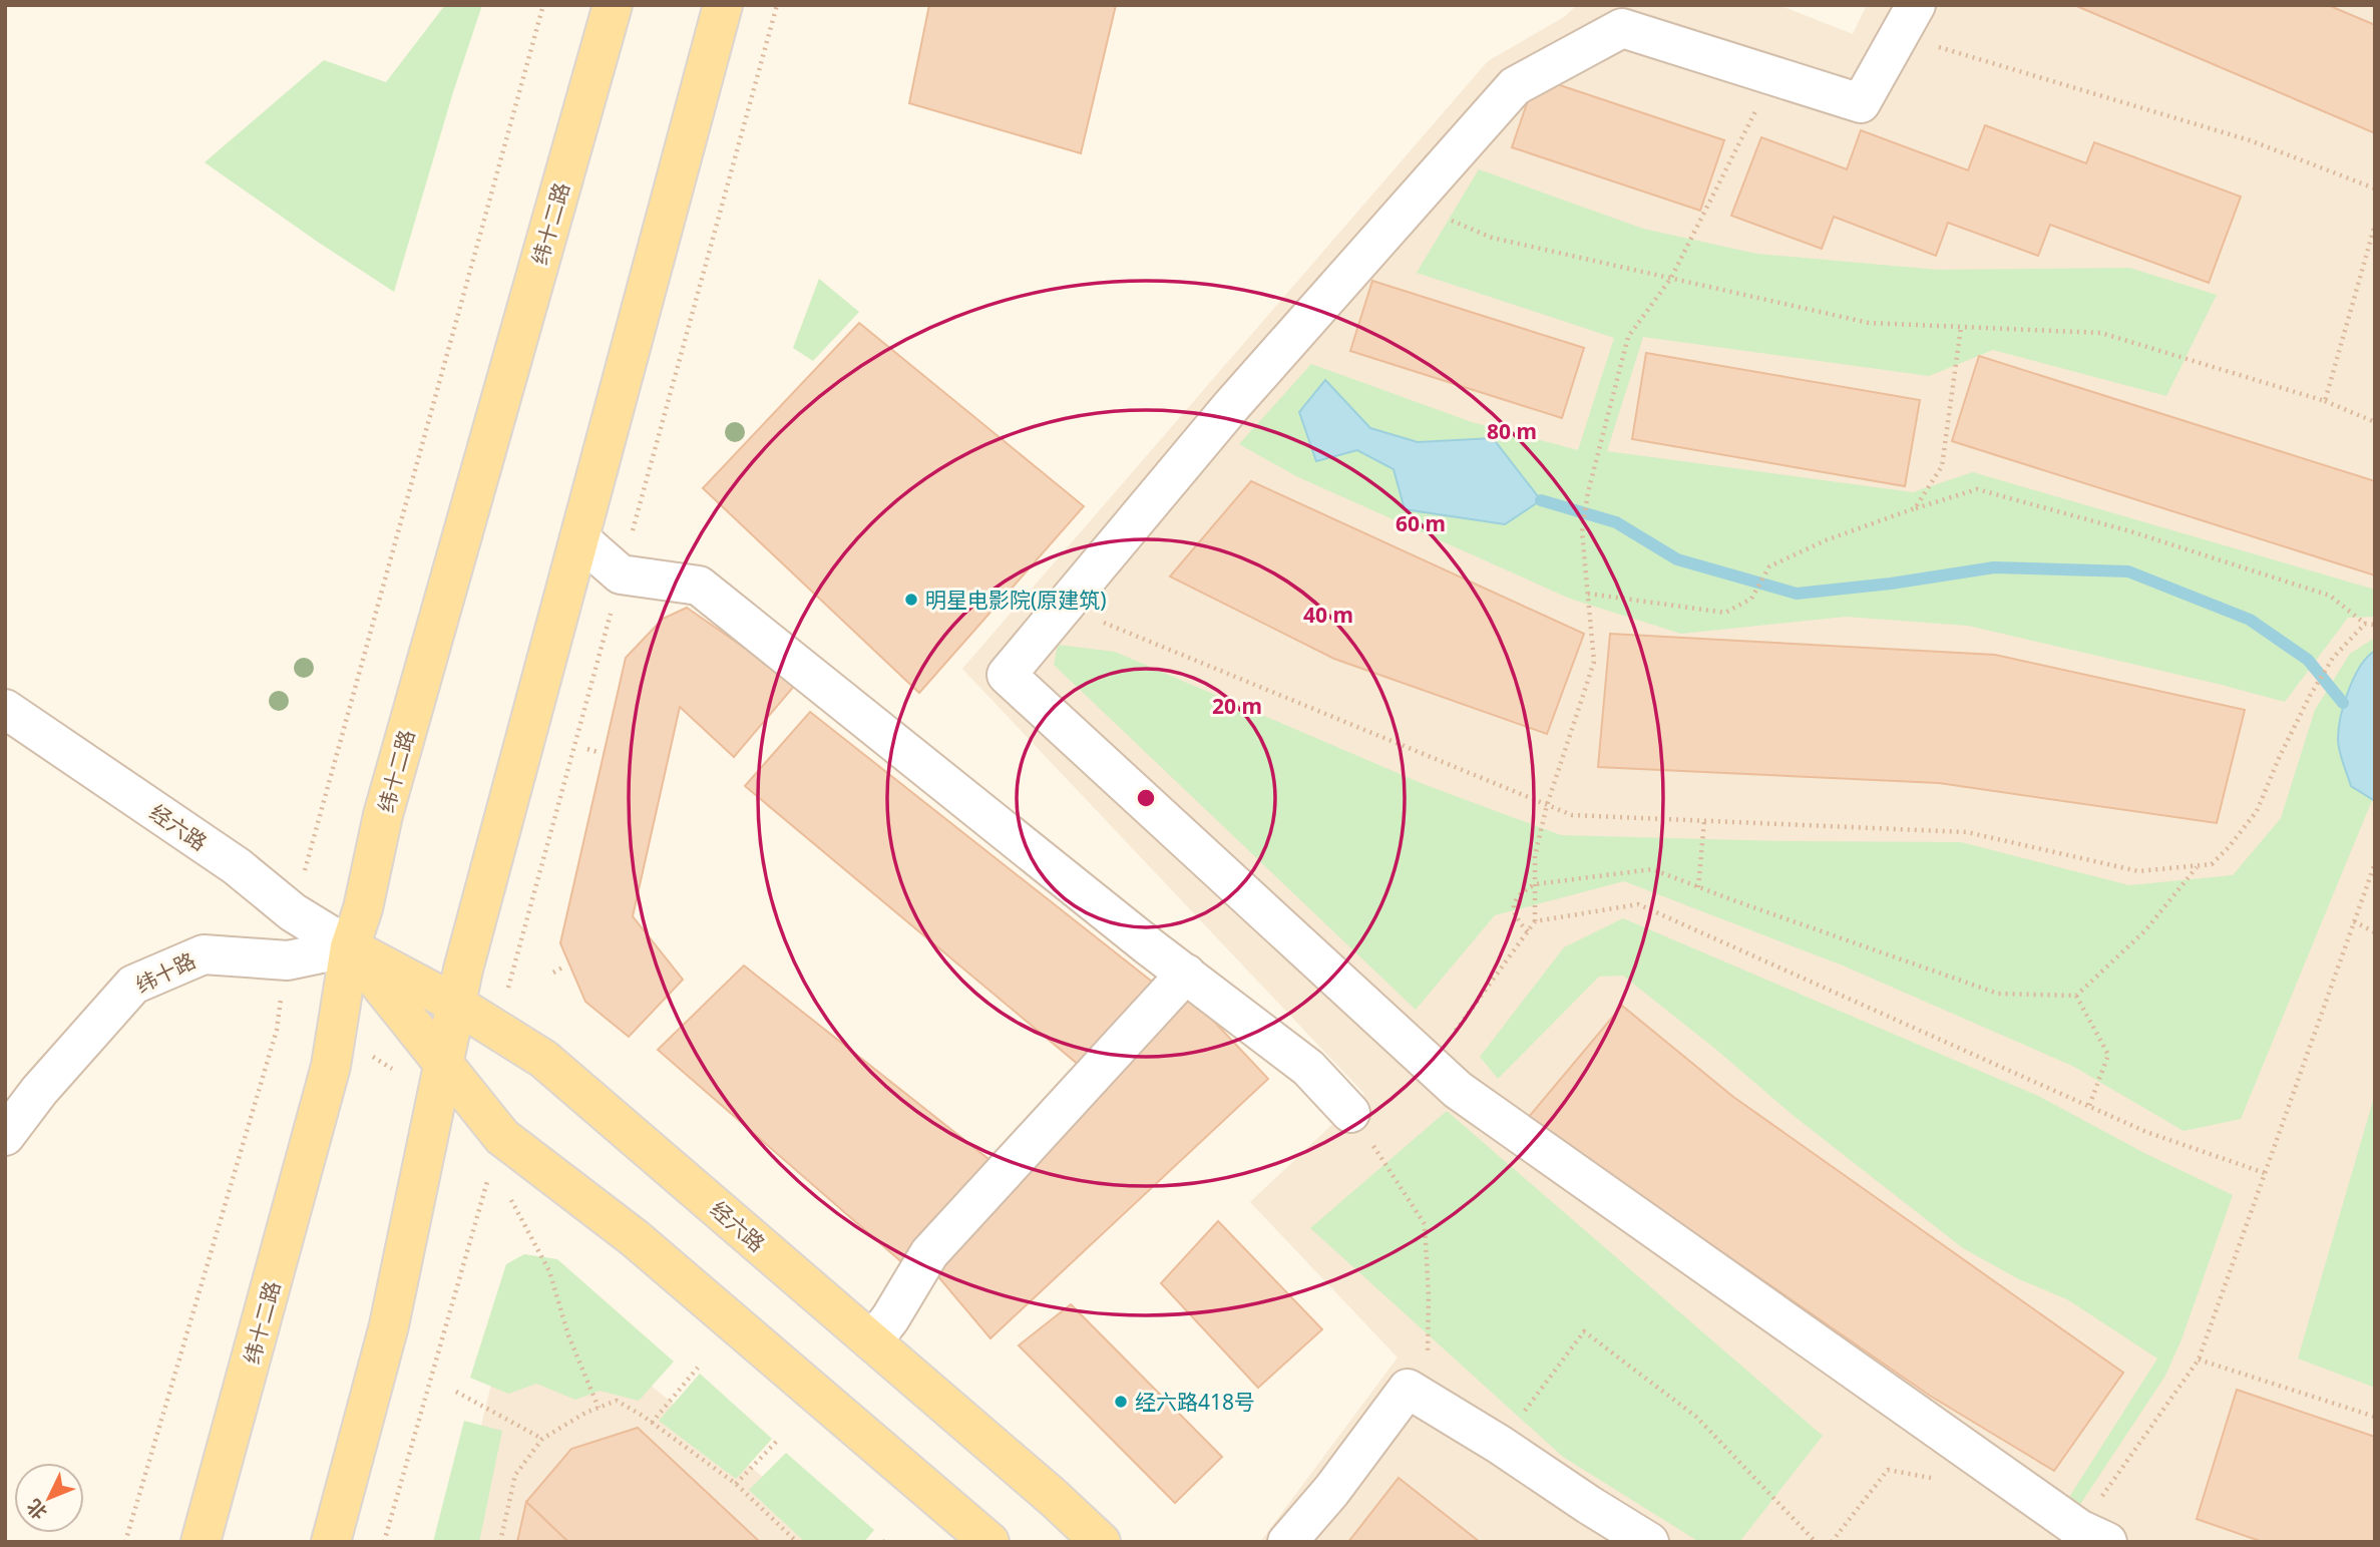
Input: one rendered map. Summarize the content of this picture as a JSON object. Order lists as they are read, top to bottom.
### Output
{
  "streets": {
    "main road": ["纬十二路", "经六路"],
    "street": ["纬十路"]
  },
  "crossings": [
    ["纬十二路", "经六路"],
    ["纬十二路", "纬十路"],
    ["经六路", "纬十路"]
  ],
  "places": ["明星电影院(原建筑)", "经六路418号"],
  "north": "bottom left",
  "rings": [
    "80 m",
    "60 m",
    "40 m",
    "20 m"
  ]
}
